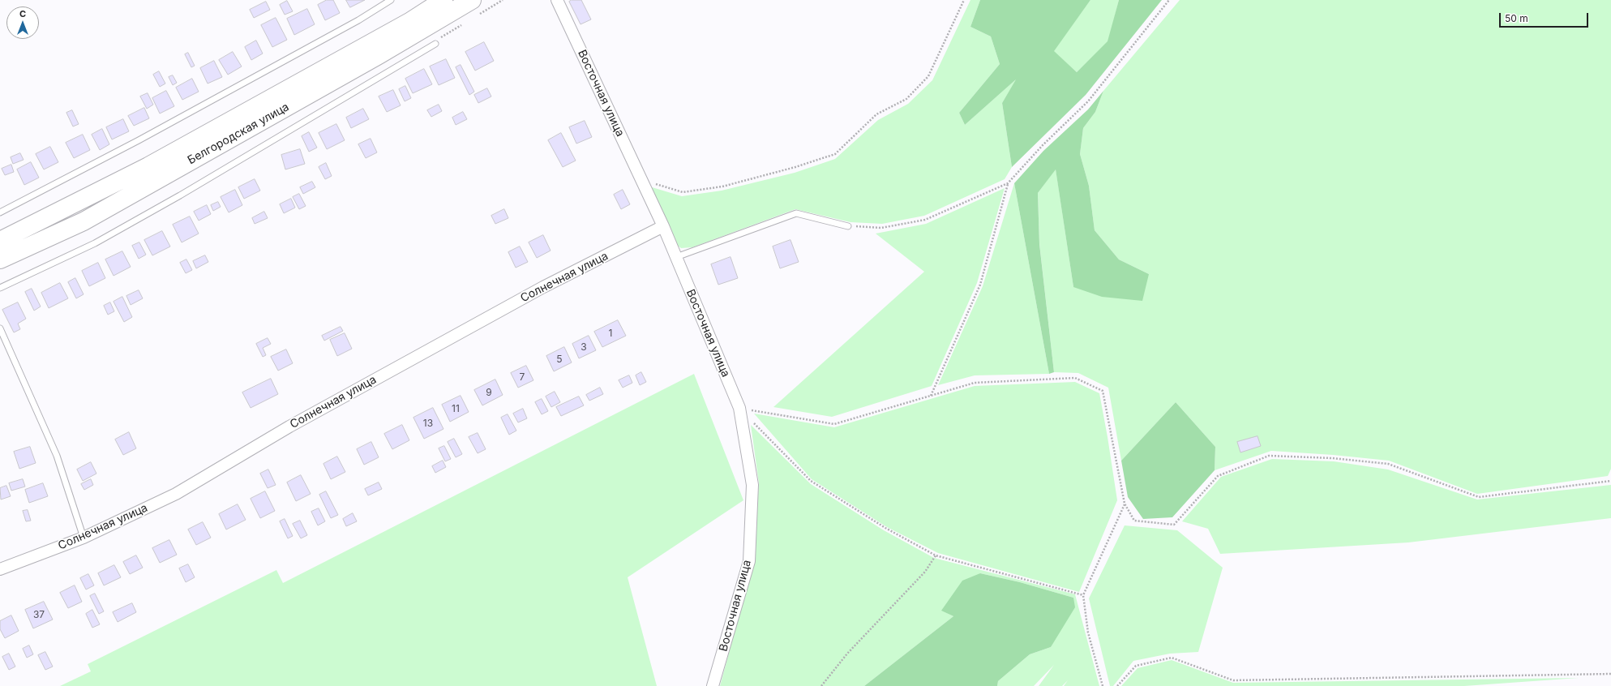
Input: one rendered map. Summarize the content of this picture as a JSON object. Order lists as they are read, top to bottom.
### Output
{
  "streets": {
    "main road": ["Белгородская улица"],
    "street": ["Восточная улица", "Солнечная улица"]
  },
  "crossings": [
    ["Восточная улица", "Солнечная улица"]
  ],
  "house_numbers": [
    "1",
    "3",
    "5",
    "7",
    "9",
    "11",
    "13",
    "37"
  ],
  "scale_bar": "50 m",
  "north": "top"
}
